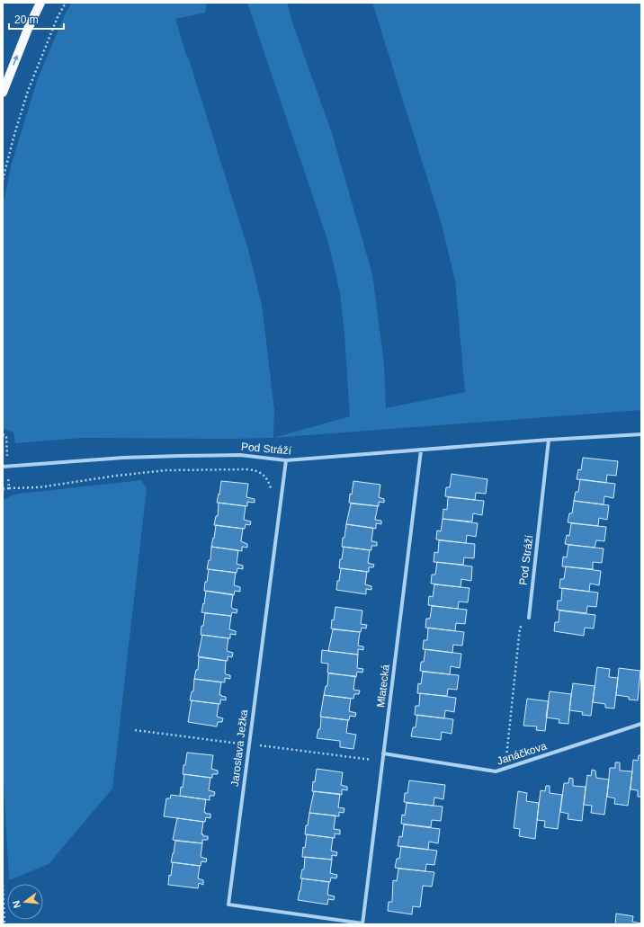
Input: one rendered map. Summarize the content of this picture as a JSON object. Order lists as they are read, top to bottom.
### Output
{
  "streets": {
    "street": [
      "Pod Stráží",
      "Mlatecká",
      "Jaroslava Ježka",
      "Janáčkova"
    ]
  },
  "crossings": [
    ["Pod Stráží", "Mlatecká"],
    ["Pod Stráží", "Jaroslava Ježka"],
    ["Mlatecká", "Jaroslava Ježka"],
    ["Mlatecká", "Janáčkova"]
  ],
  "scale_bar": "20 m",
  "north": "left"
}
